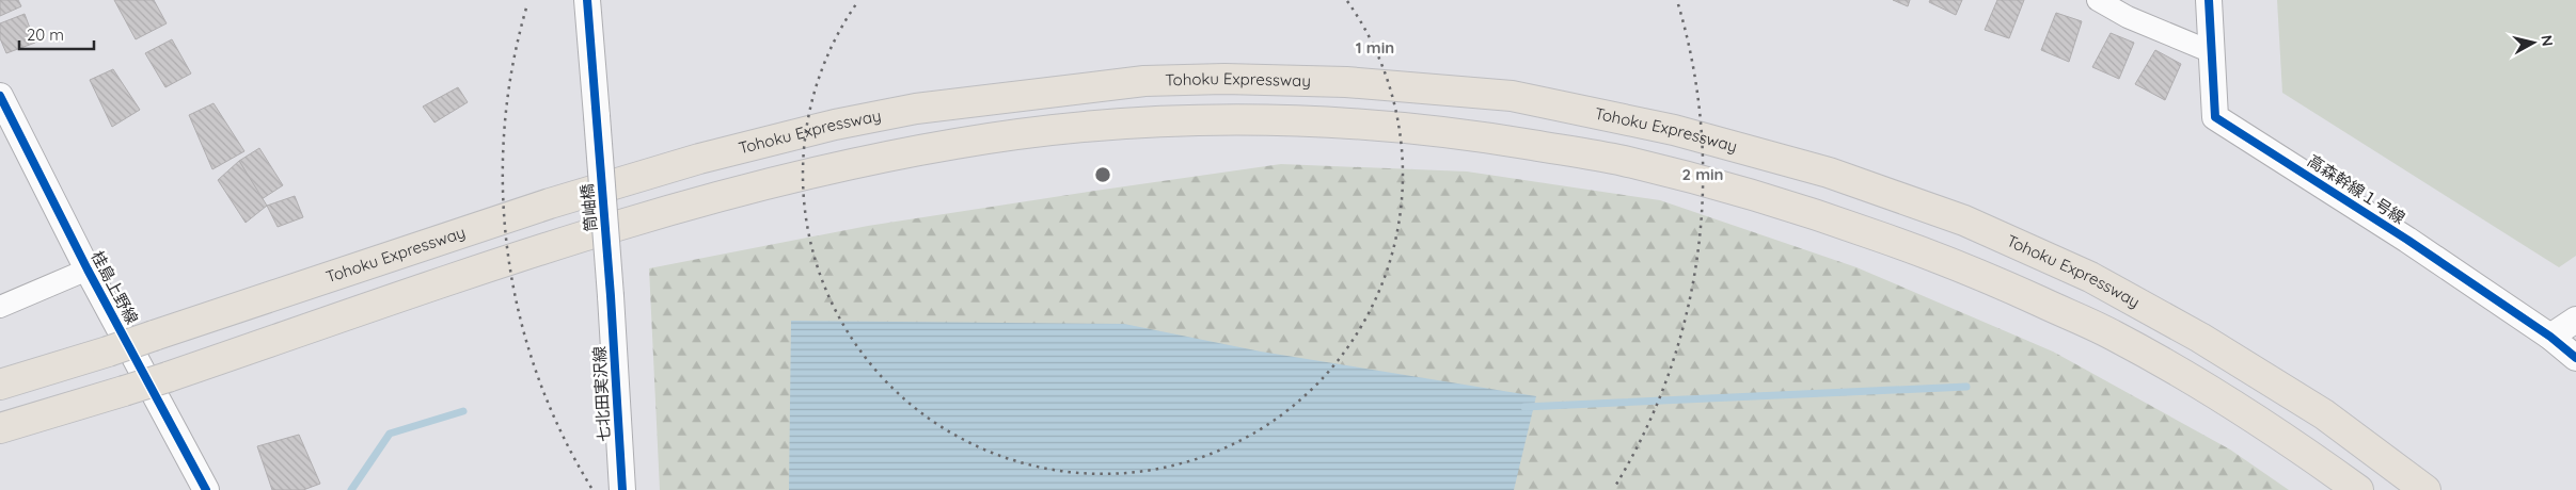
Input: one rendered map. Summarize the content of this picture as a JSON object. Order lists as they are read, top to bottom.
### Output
{
  "streets": {
    "highway": ["Tohoku Expressway"],
    "street": [
      "高森幹線１号線",
      "筒岫橋",
      "桂島上野線",
      "七北田実沢線"
    ]
  },
  "crossings": [
    ["筒岫橋", "七北田実沢線"]
  ],
  "scale_bar": "20 m",
  "north": "right",
  "rings": ["1 min", "2 min"]
}
